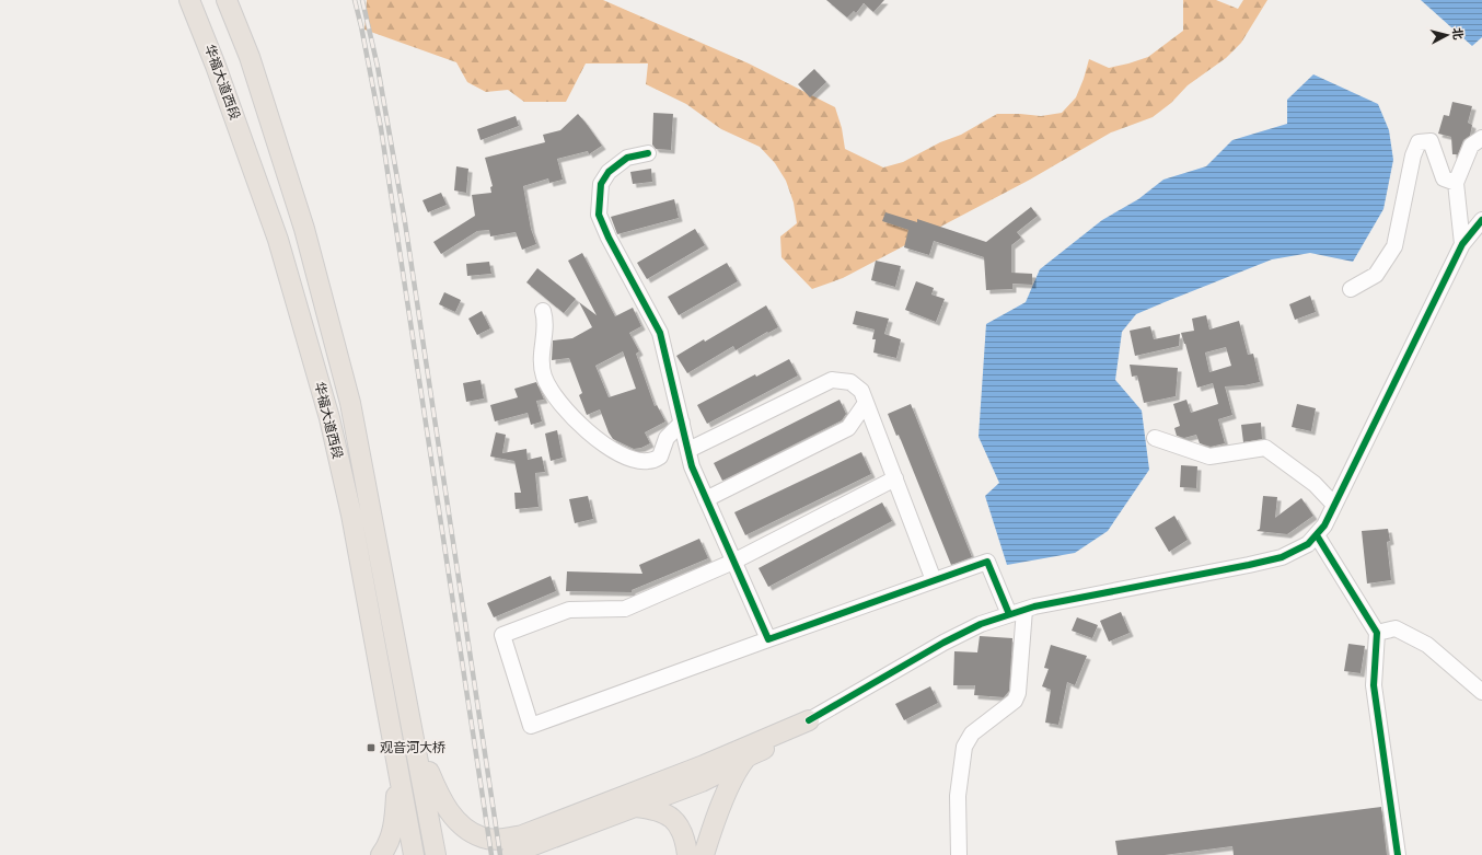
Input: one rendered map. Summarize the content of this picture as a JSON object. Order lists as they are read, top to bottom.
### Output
{
  "streets": {
    "main road": ["华福大道西段"]
  },
  "places": {
    "transit": ["观音河大桥"]
  },
  "north": "right"
}
